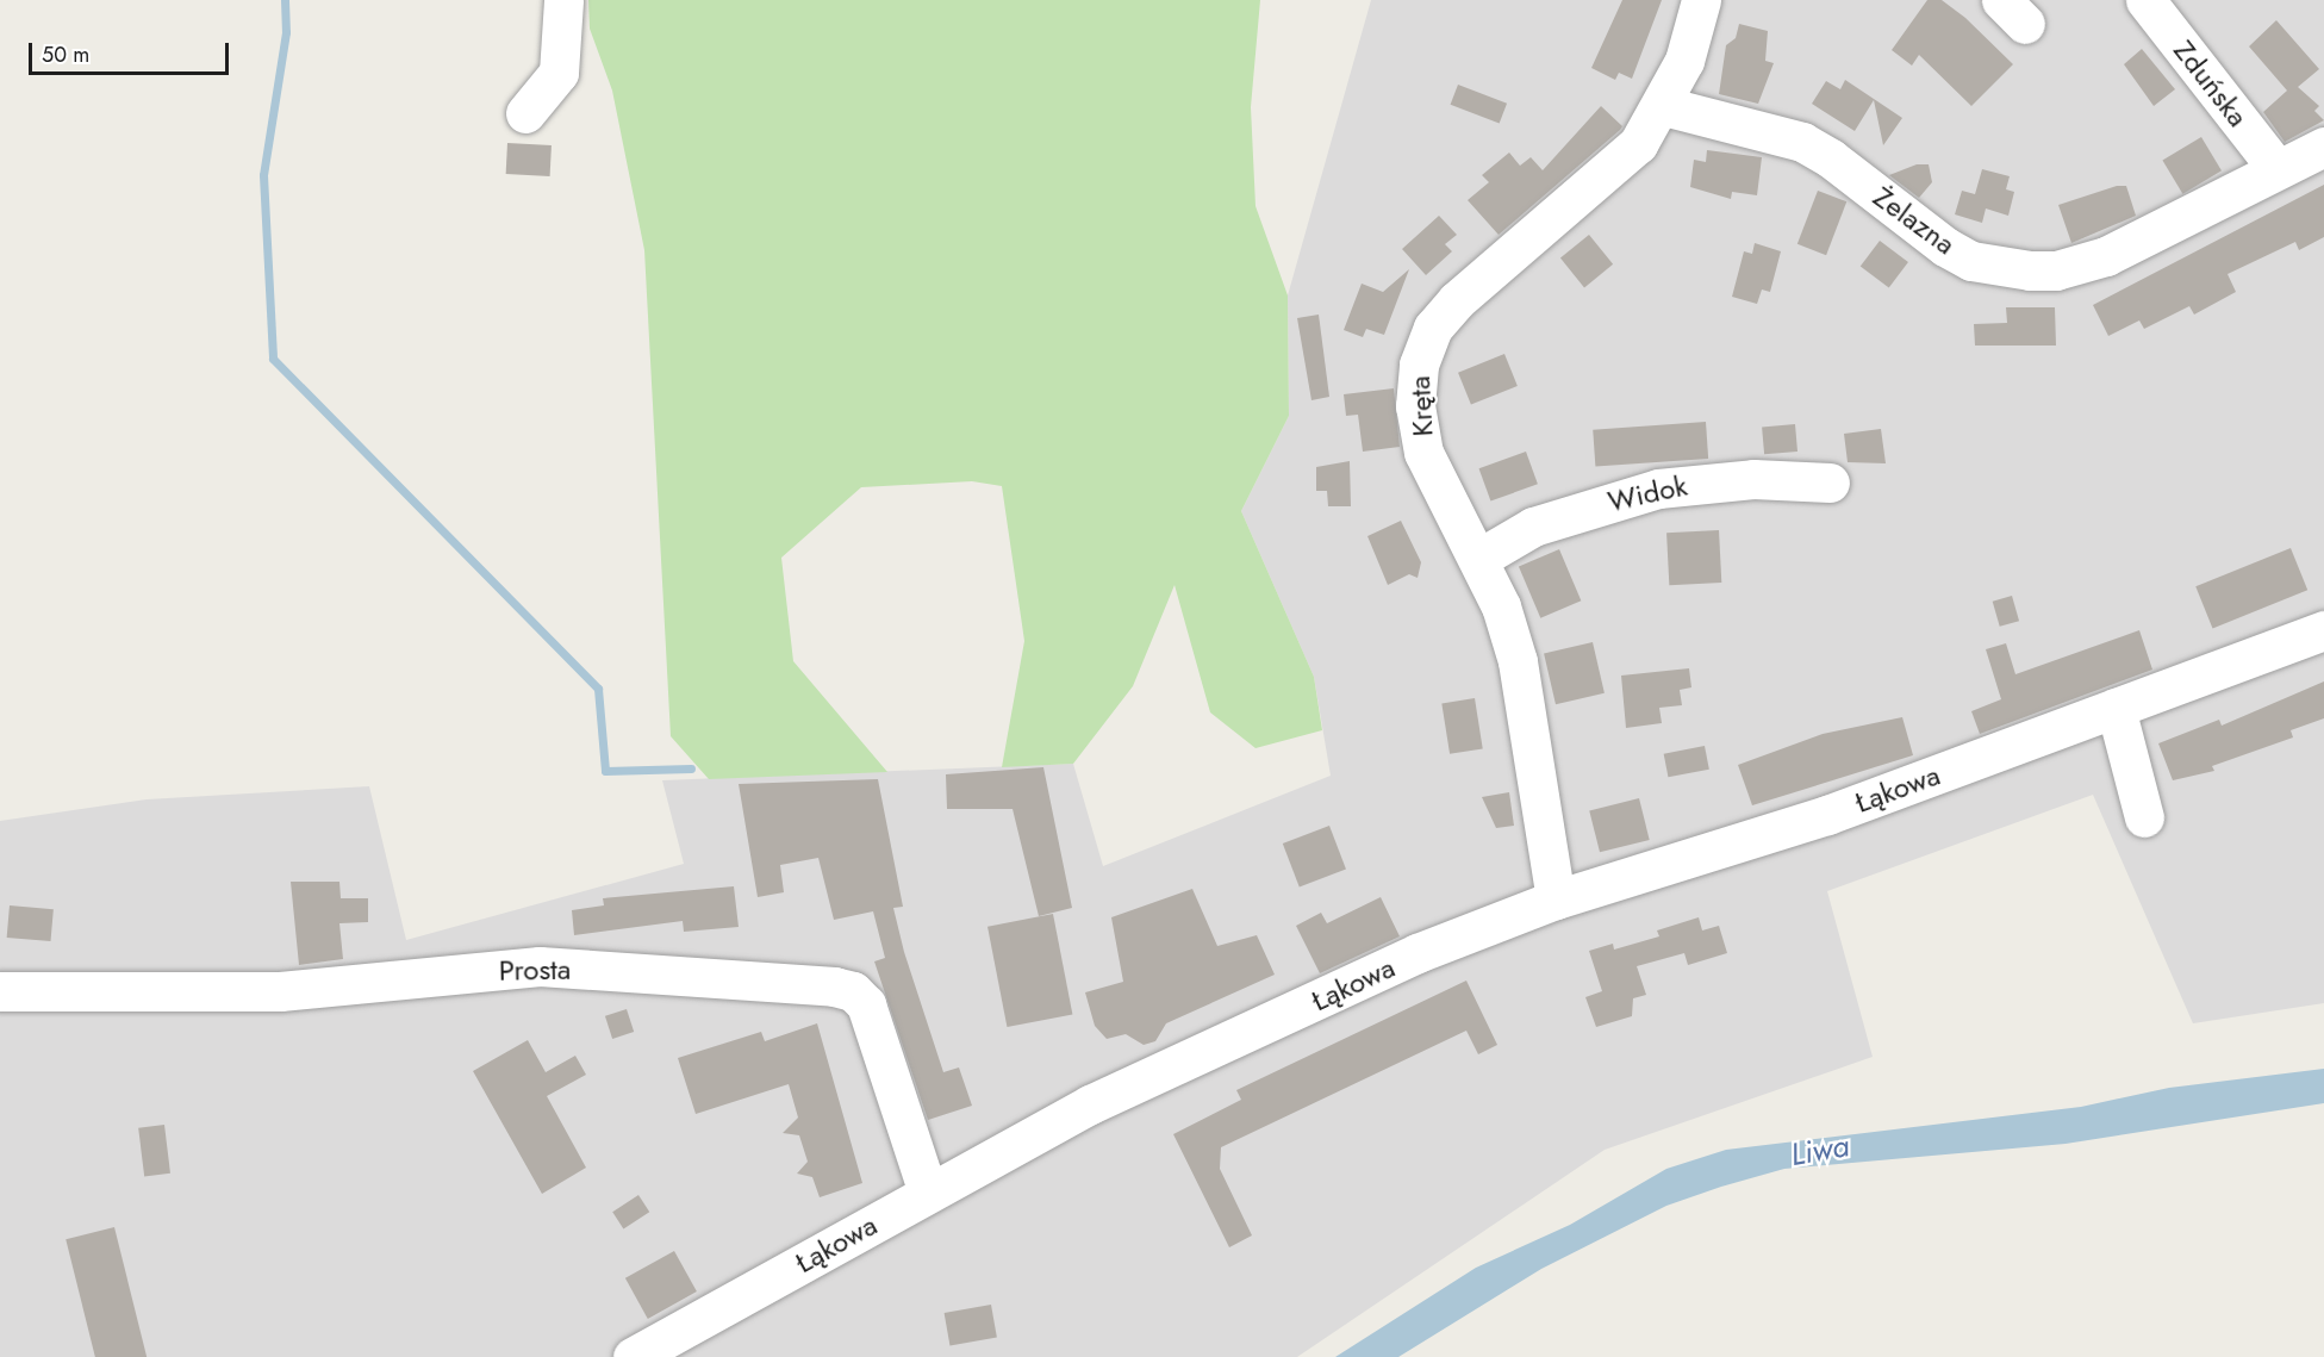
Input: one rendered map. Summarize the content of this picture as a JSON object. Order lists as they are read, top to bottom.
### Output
{
  "streets": {
    "street": [
      "Zduńska",
      "Żelazna",
      "Kręta",
      "Widok",
      "Łąkowa",
      "Prosta"
    ]
  },
  "crossings": [
    ["Zduńska", "Żelazna"],
    ["Żelazna", "Kręta"],
    ["Kręta", "Widok"],
    ["Kręta", "Łąkowa"],
    ["Łąkowa", "Prosta"]
  ],
  "water": ["Liwa"],
  "scale_bar": "50 m"
}
